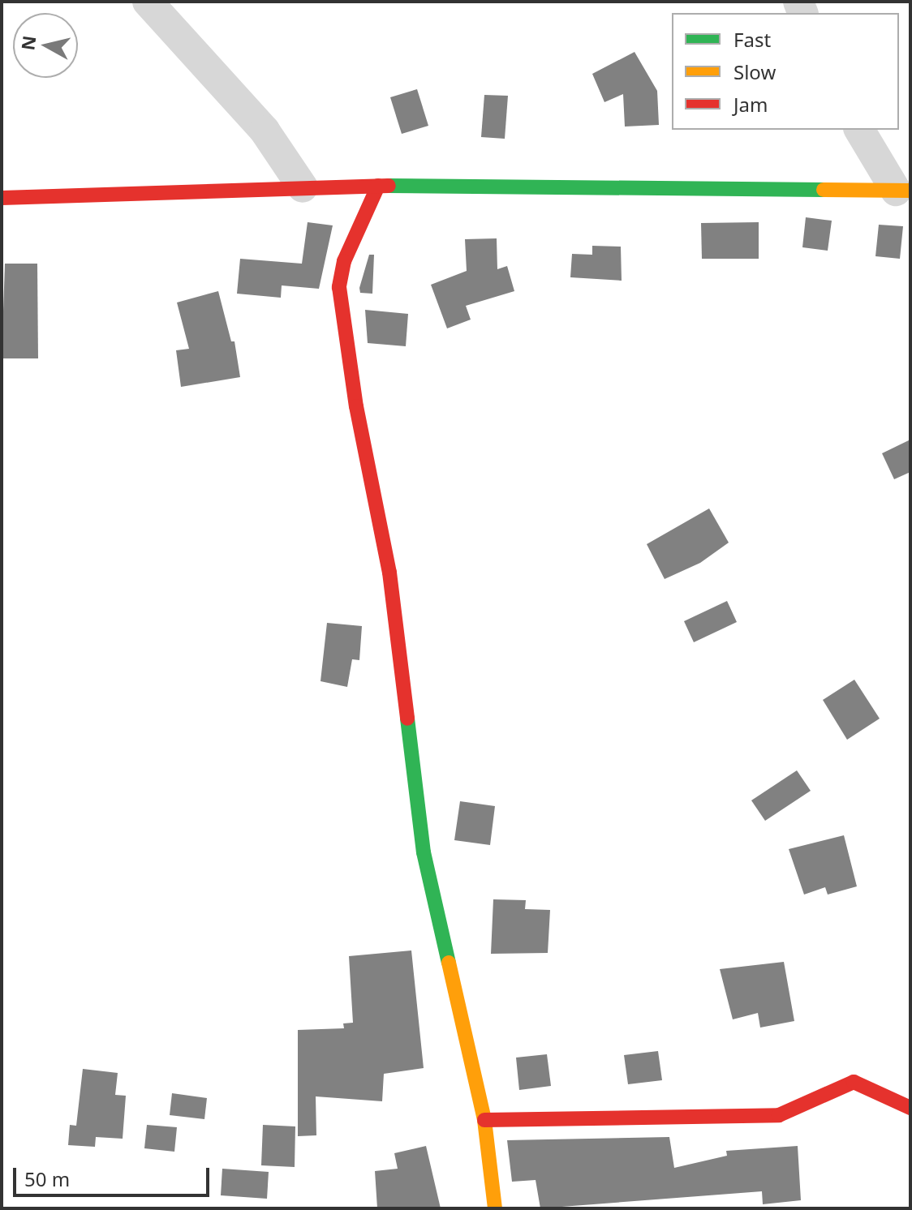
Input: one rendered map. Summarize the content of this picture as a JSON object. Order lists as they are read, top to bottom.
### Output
{
  "legend": ["Fast", "Slow", "Jam"],
  "scale_bar": "50 m",
  "north": "left"
}
